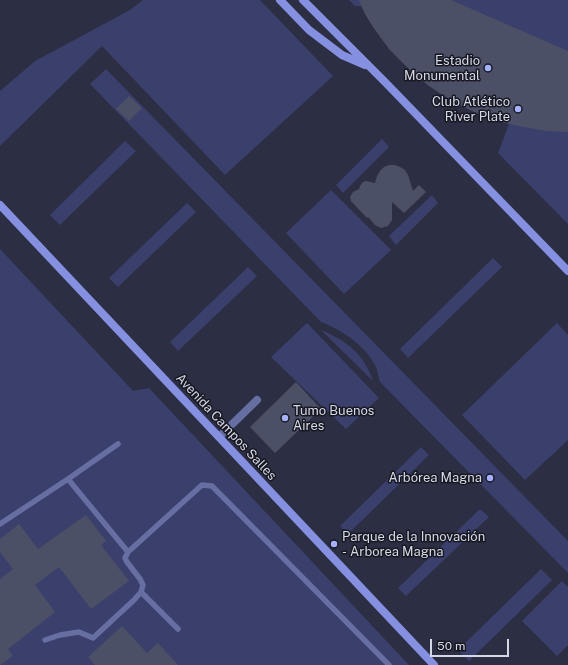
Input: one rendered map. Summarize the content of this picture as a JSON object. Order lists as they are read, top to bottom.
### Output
{
  "streets": {
    "main road": ["Avenida Campos Salles"]
  },
  "places": [
    "Estadio Monumental",
    "Club Atlético River Plate",
    "Tumo Buenos Aires",
    "Arbórea Magna",
    "Parque de la Innovación - Arborea Magna"
  ],
  "scale_bar": "50 m"
}
